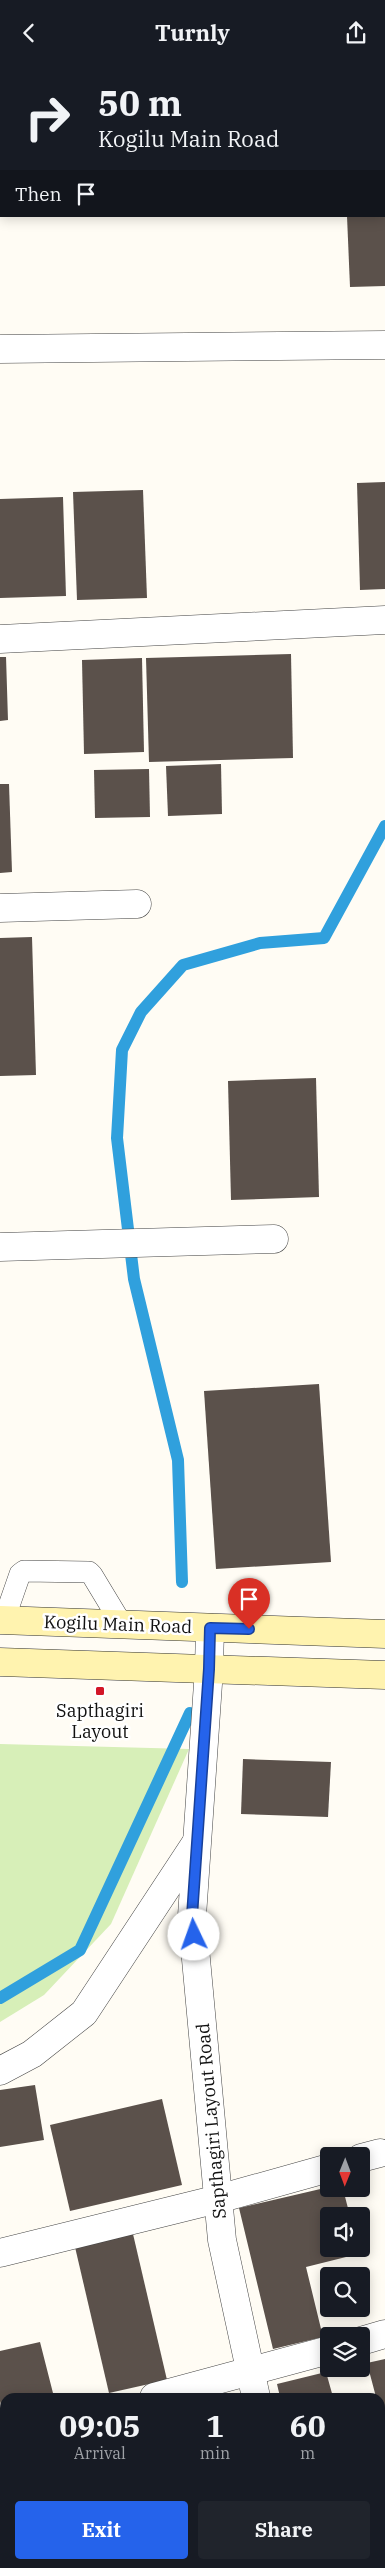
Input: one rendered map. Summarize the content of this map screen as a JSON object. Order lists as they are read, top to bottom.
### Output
{
  "streets": {
    "main road": ["Kogilu Main Road"],
    "street": ["Sapthagiri Layout Road"]
  },
  "crossings": [
    ["Kogilu Main Road", "Sapthagiri Layout Road"]
  ],
  "places": {
    "transit": ["Sapthagiri Layout"]
  },
  "north": "bottom",
  "page": {
    "header": "Turnly",
    "turn": ["50 m", "Kogilu Main Road"],
    "then": "Then",
    "eta": [
      "09:05",
      "Arrival",
      "1",
      "min",
      "60",
      "m"
    ],
    "buttons": ["Exit", "Share"]
  }
}
